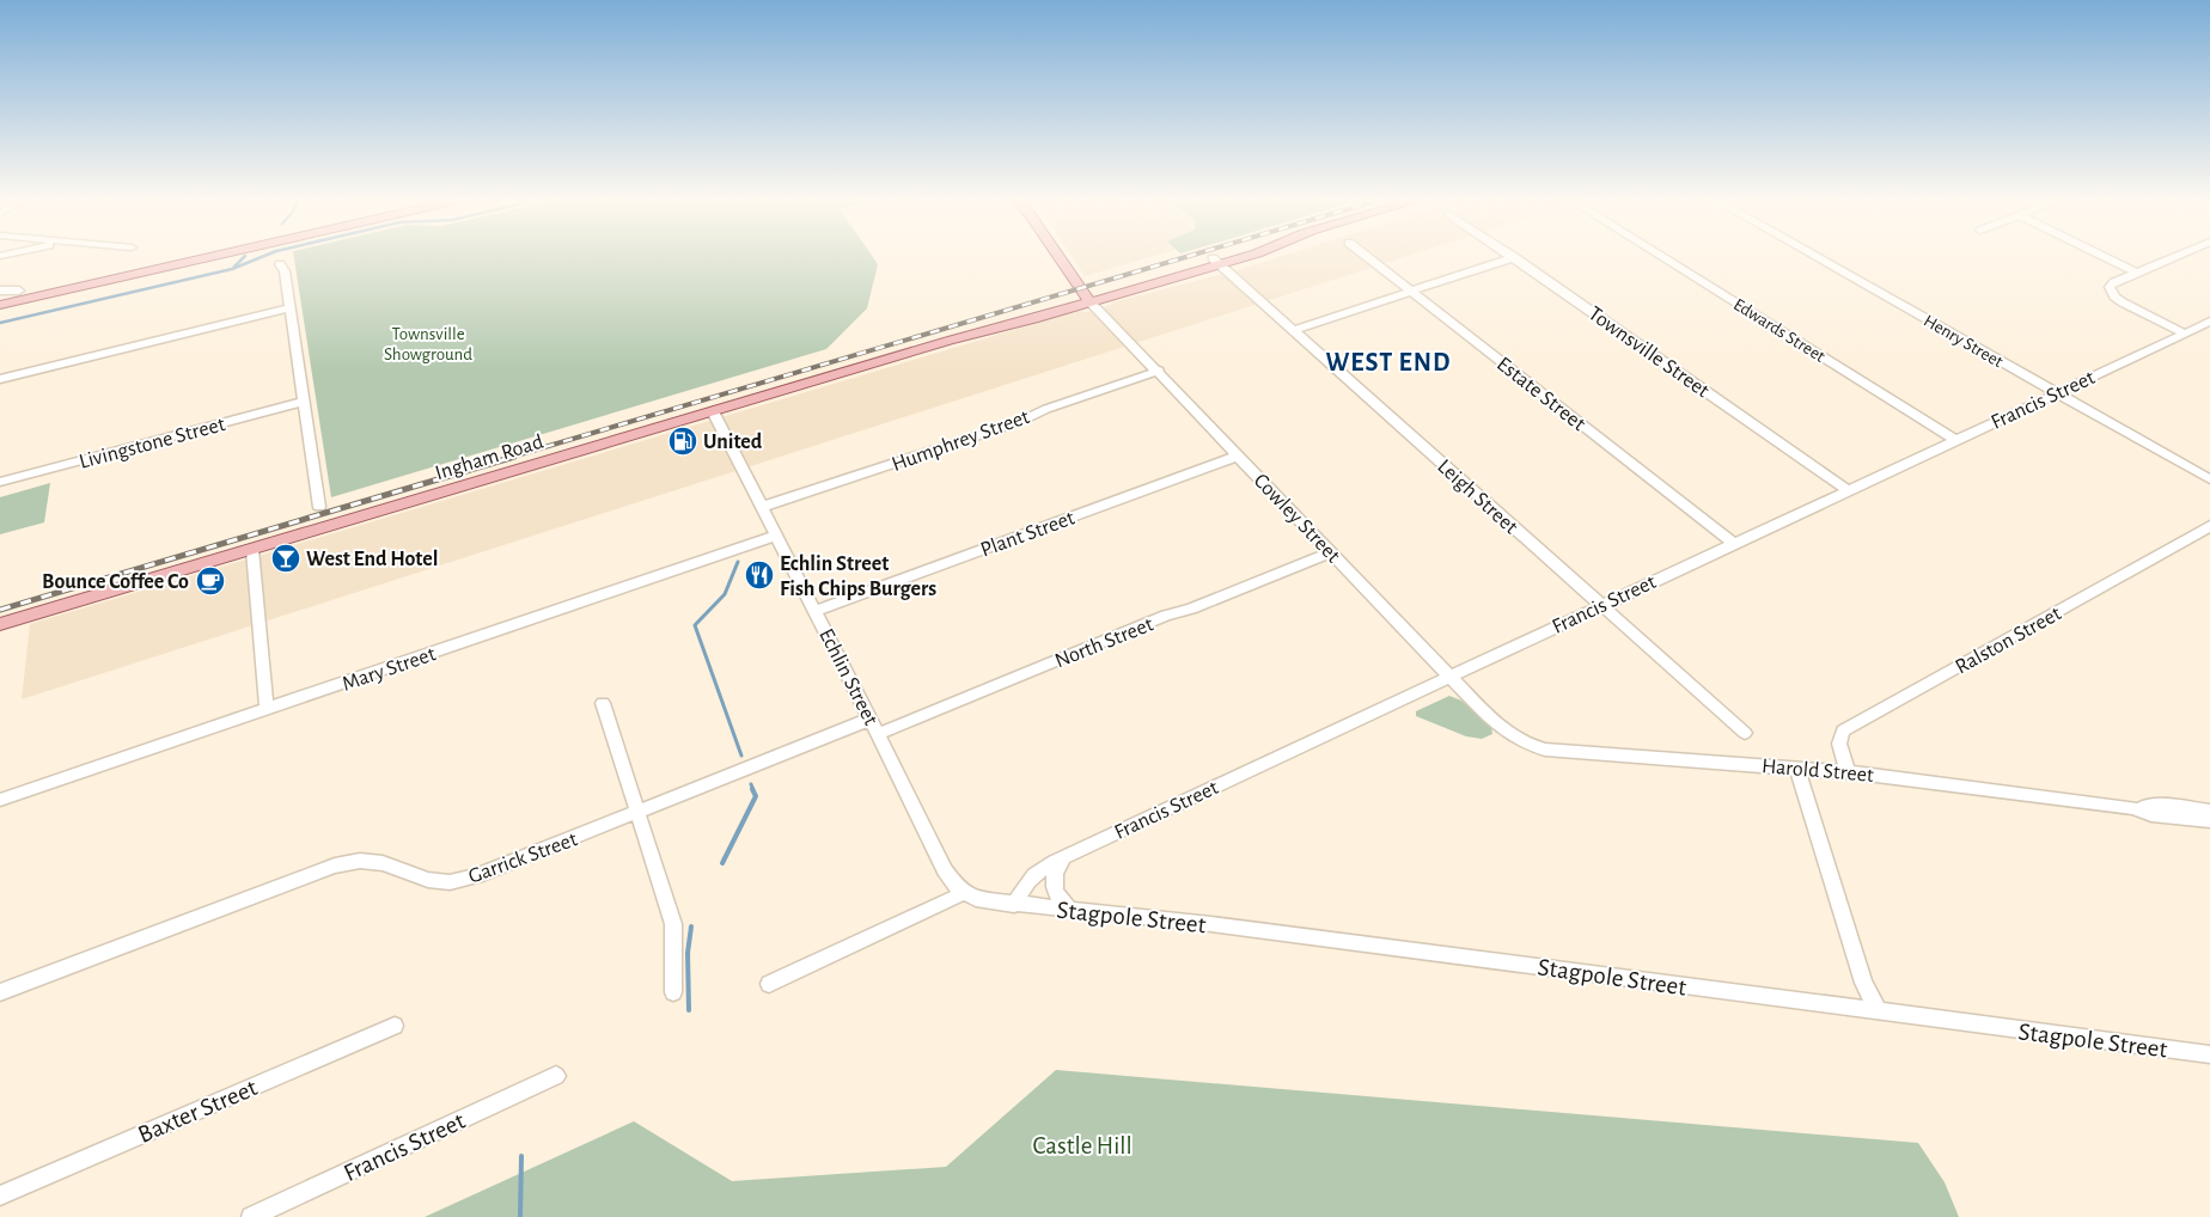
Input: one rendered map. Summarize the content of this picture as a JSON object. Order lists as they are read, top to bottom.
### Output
{
  "streets": {
    "main road": ["Ingham Road"],
    "street": [
      "Edwards Street",
      "Henry Street",
      "Townsville Street",
      "Estate Street",
      "Francis Street",
      "Humphrey Street",
      "Livingstone Street",
      "Leigh Street",
      "Cowley Street",
      "Plant Street",
      "Ralston Street",
      "North Street",
      "Mary Street",
      "Echlin Street",
      "Harold Street",
      "Garrick Street",
      "Stagpole Street",
      "Baxter Street"
    ]
  },
  "crossings": [
    ["Edwards Street", "Francis Street"],
    ["Henry Street", "Francis Street"],
    ["Townsville Street", "Francis Street"],
    ["Estate Street", "Francis Street"],
    ["Francis Street", "Leigh Street"],
    ["Francis Street", "Cowley Street"],
    ["Francis Street", "Echlin Street"],
    ["Francis Street", "Stagpole Street"],
    ["Humphrey Street", "Cowley Street"],
    ["Humphrey Street", "Echlin Street"],
    ["Ingham Road", "Leigh Street"],
    ["Ingham Road", "Cowley Street"],
    ["Ingham Road", "Echlin Street"],
    ["Cowley Street", "Plant Street"],
    ["Cowley Street", "North Street"],
    ["Cowley Street", "Harold Street"],
    ["Plant Street", "Echlin Street"],
    ["Ralston Street", "Harold Street"],
    ["North Street", "Echlin Street"],
    ["Mary Street", "Echlin Street"],
    ["Echlin Street", "Garrick Street"],
    ["Echlin Street", "Stagpole Street"]
  ],
  "districts": ["WEST END"],
  "parks": ["Townsville Showground", "Castle Hill"],
  "places": {
    "fuel station": ["United"],
    "bar": ["West End Hotel"],
    "restaurant": ["Echlin Street Fish Chips Burgers"],
    "cafe": ["Bounce Coffee Co"]
  }
}
